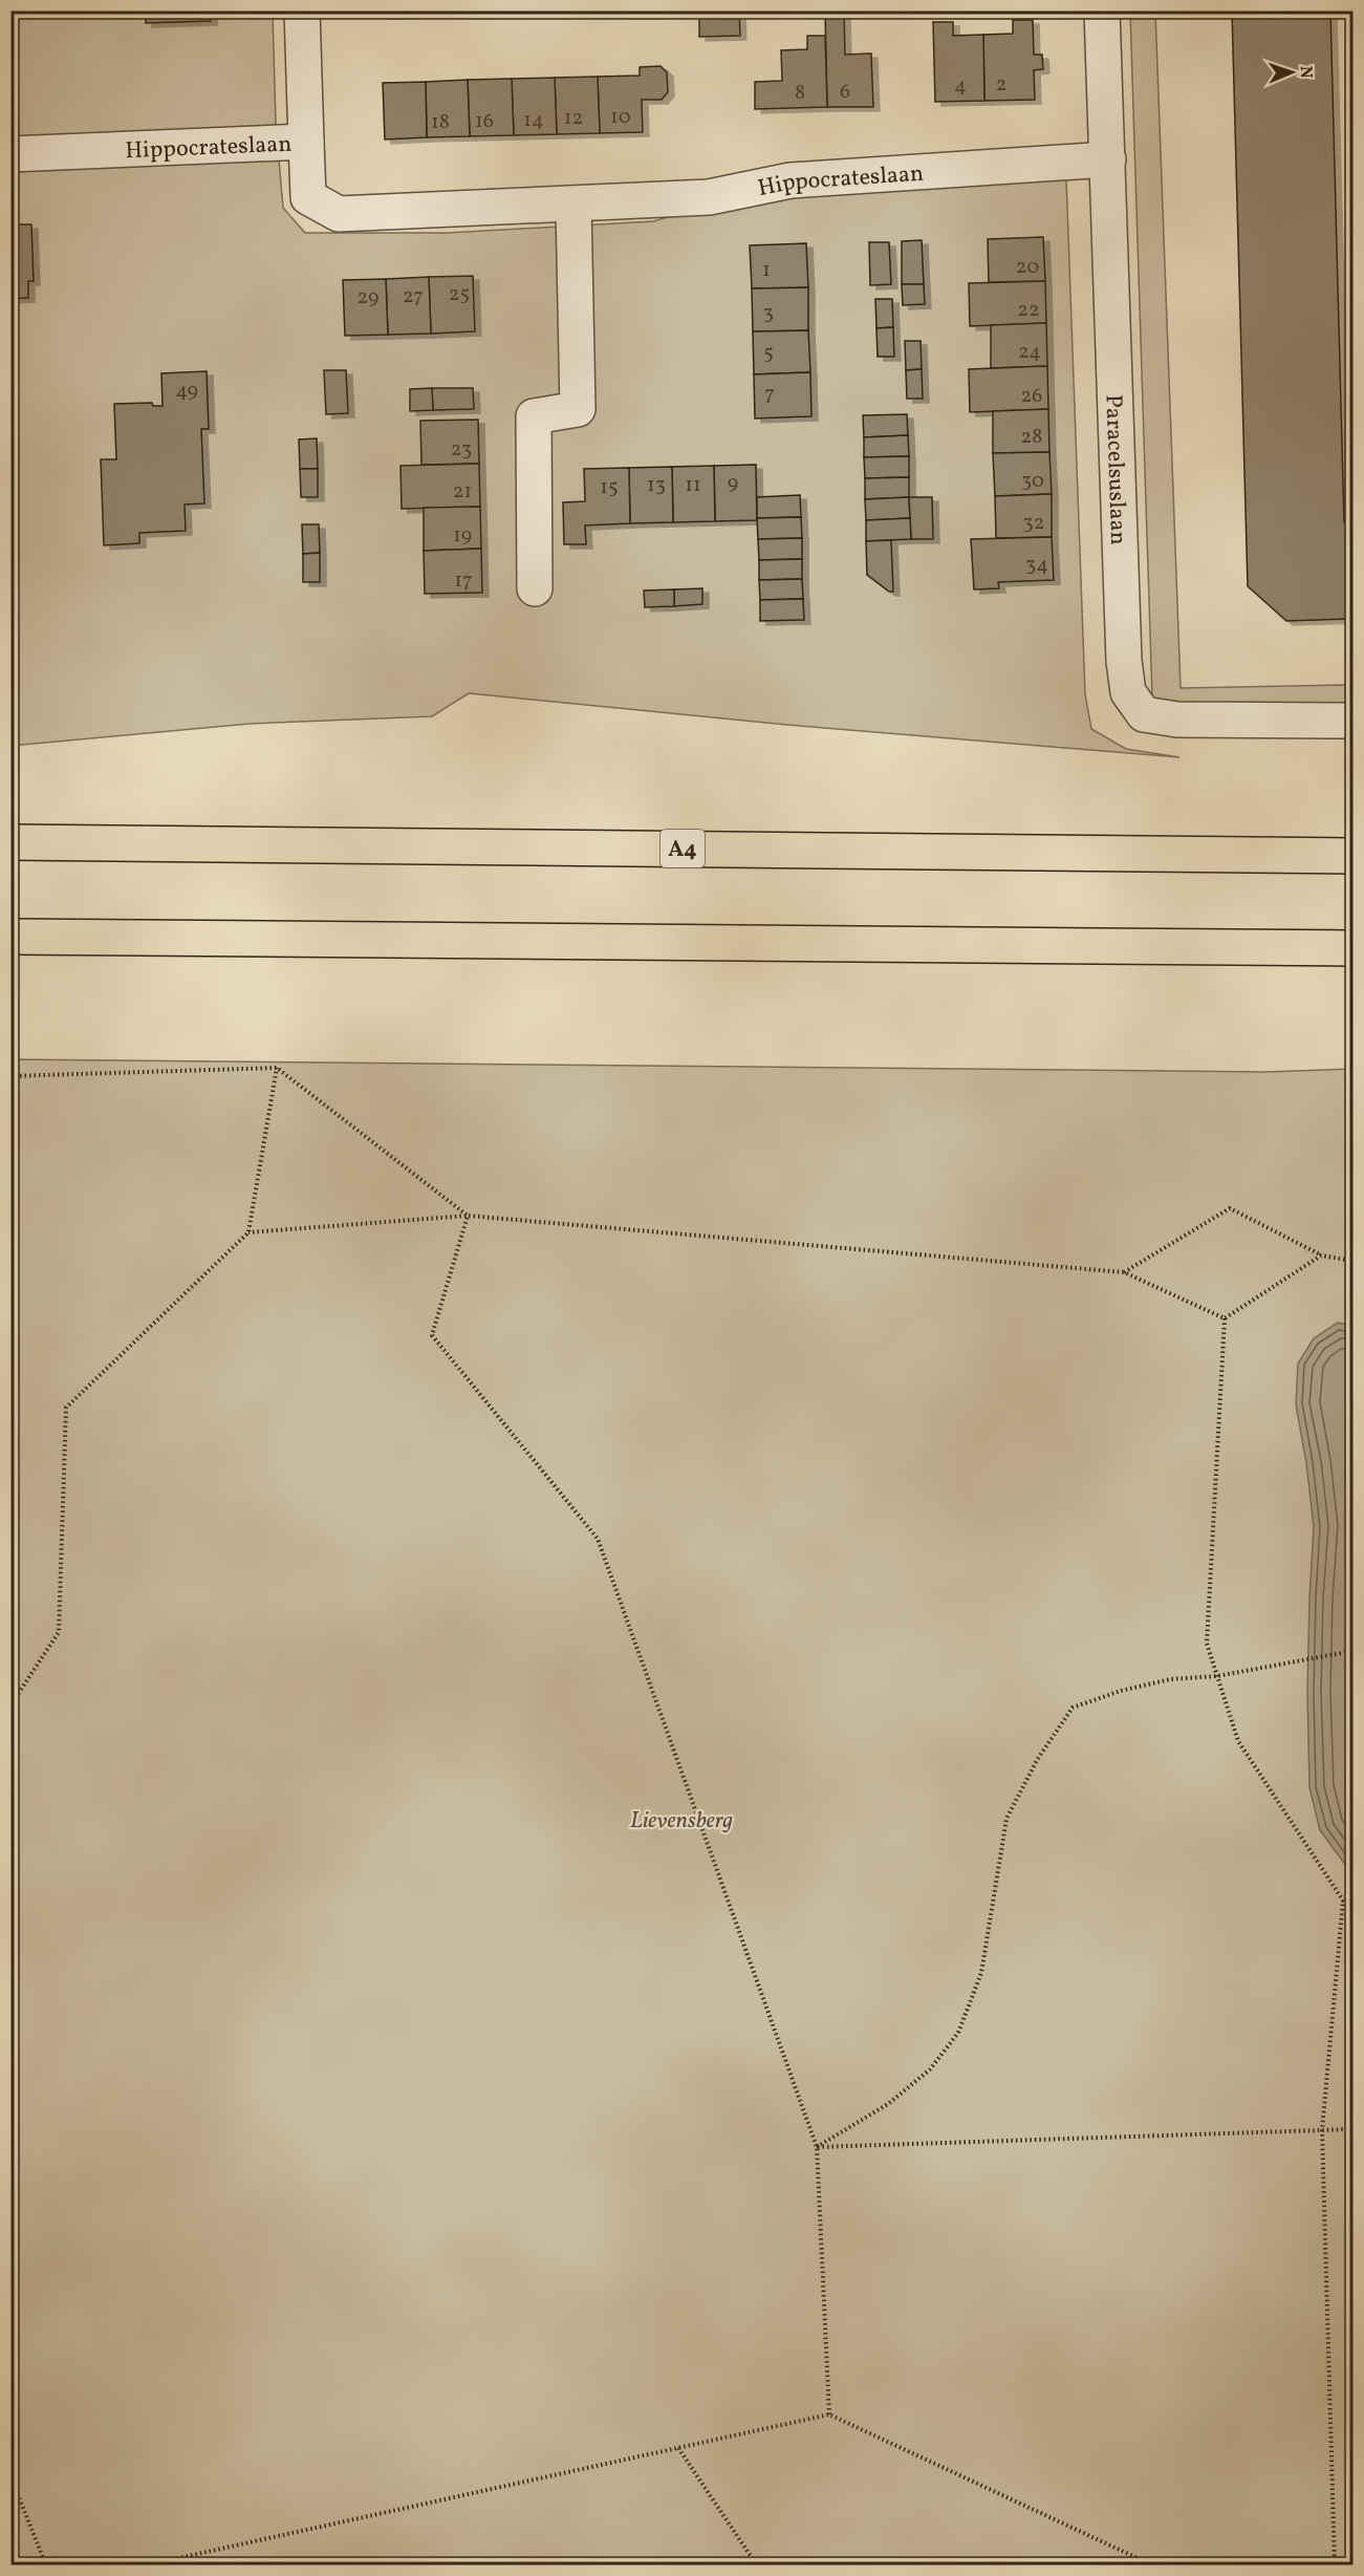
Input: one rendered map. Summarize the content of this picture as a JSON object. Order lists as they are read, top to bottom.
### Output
{
  "streets": {
    "highway": ["A4"],
    "street": ["Hippocrateslaan", "Paracelsuslaan"]
  },
  "crossings": [
    ["Hippocrateslaan", "Paracelsuslaan"]
  ],
  "parks": ["Lievensberg"],
  "house_numbers": [
    "2",
    "4",
    "6",
    "8",
    "10",
    "12",
    "14",
    "16",
    "18",
    "20",
    "1",
    "25",
    "27",
    "29",
    "22",
    "3",
    "24",
    "5",
    "49",
    "7",
    "26",
    "28",
    "23",
    "30",
    "9",
    "13",
    "11",
    "15",
    "21",
    "32",
    "19",
    "34",
    "17"
  ],
  "north": "right"
}
